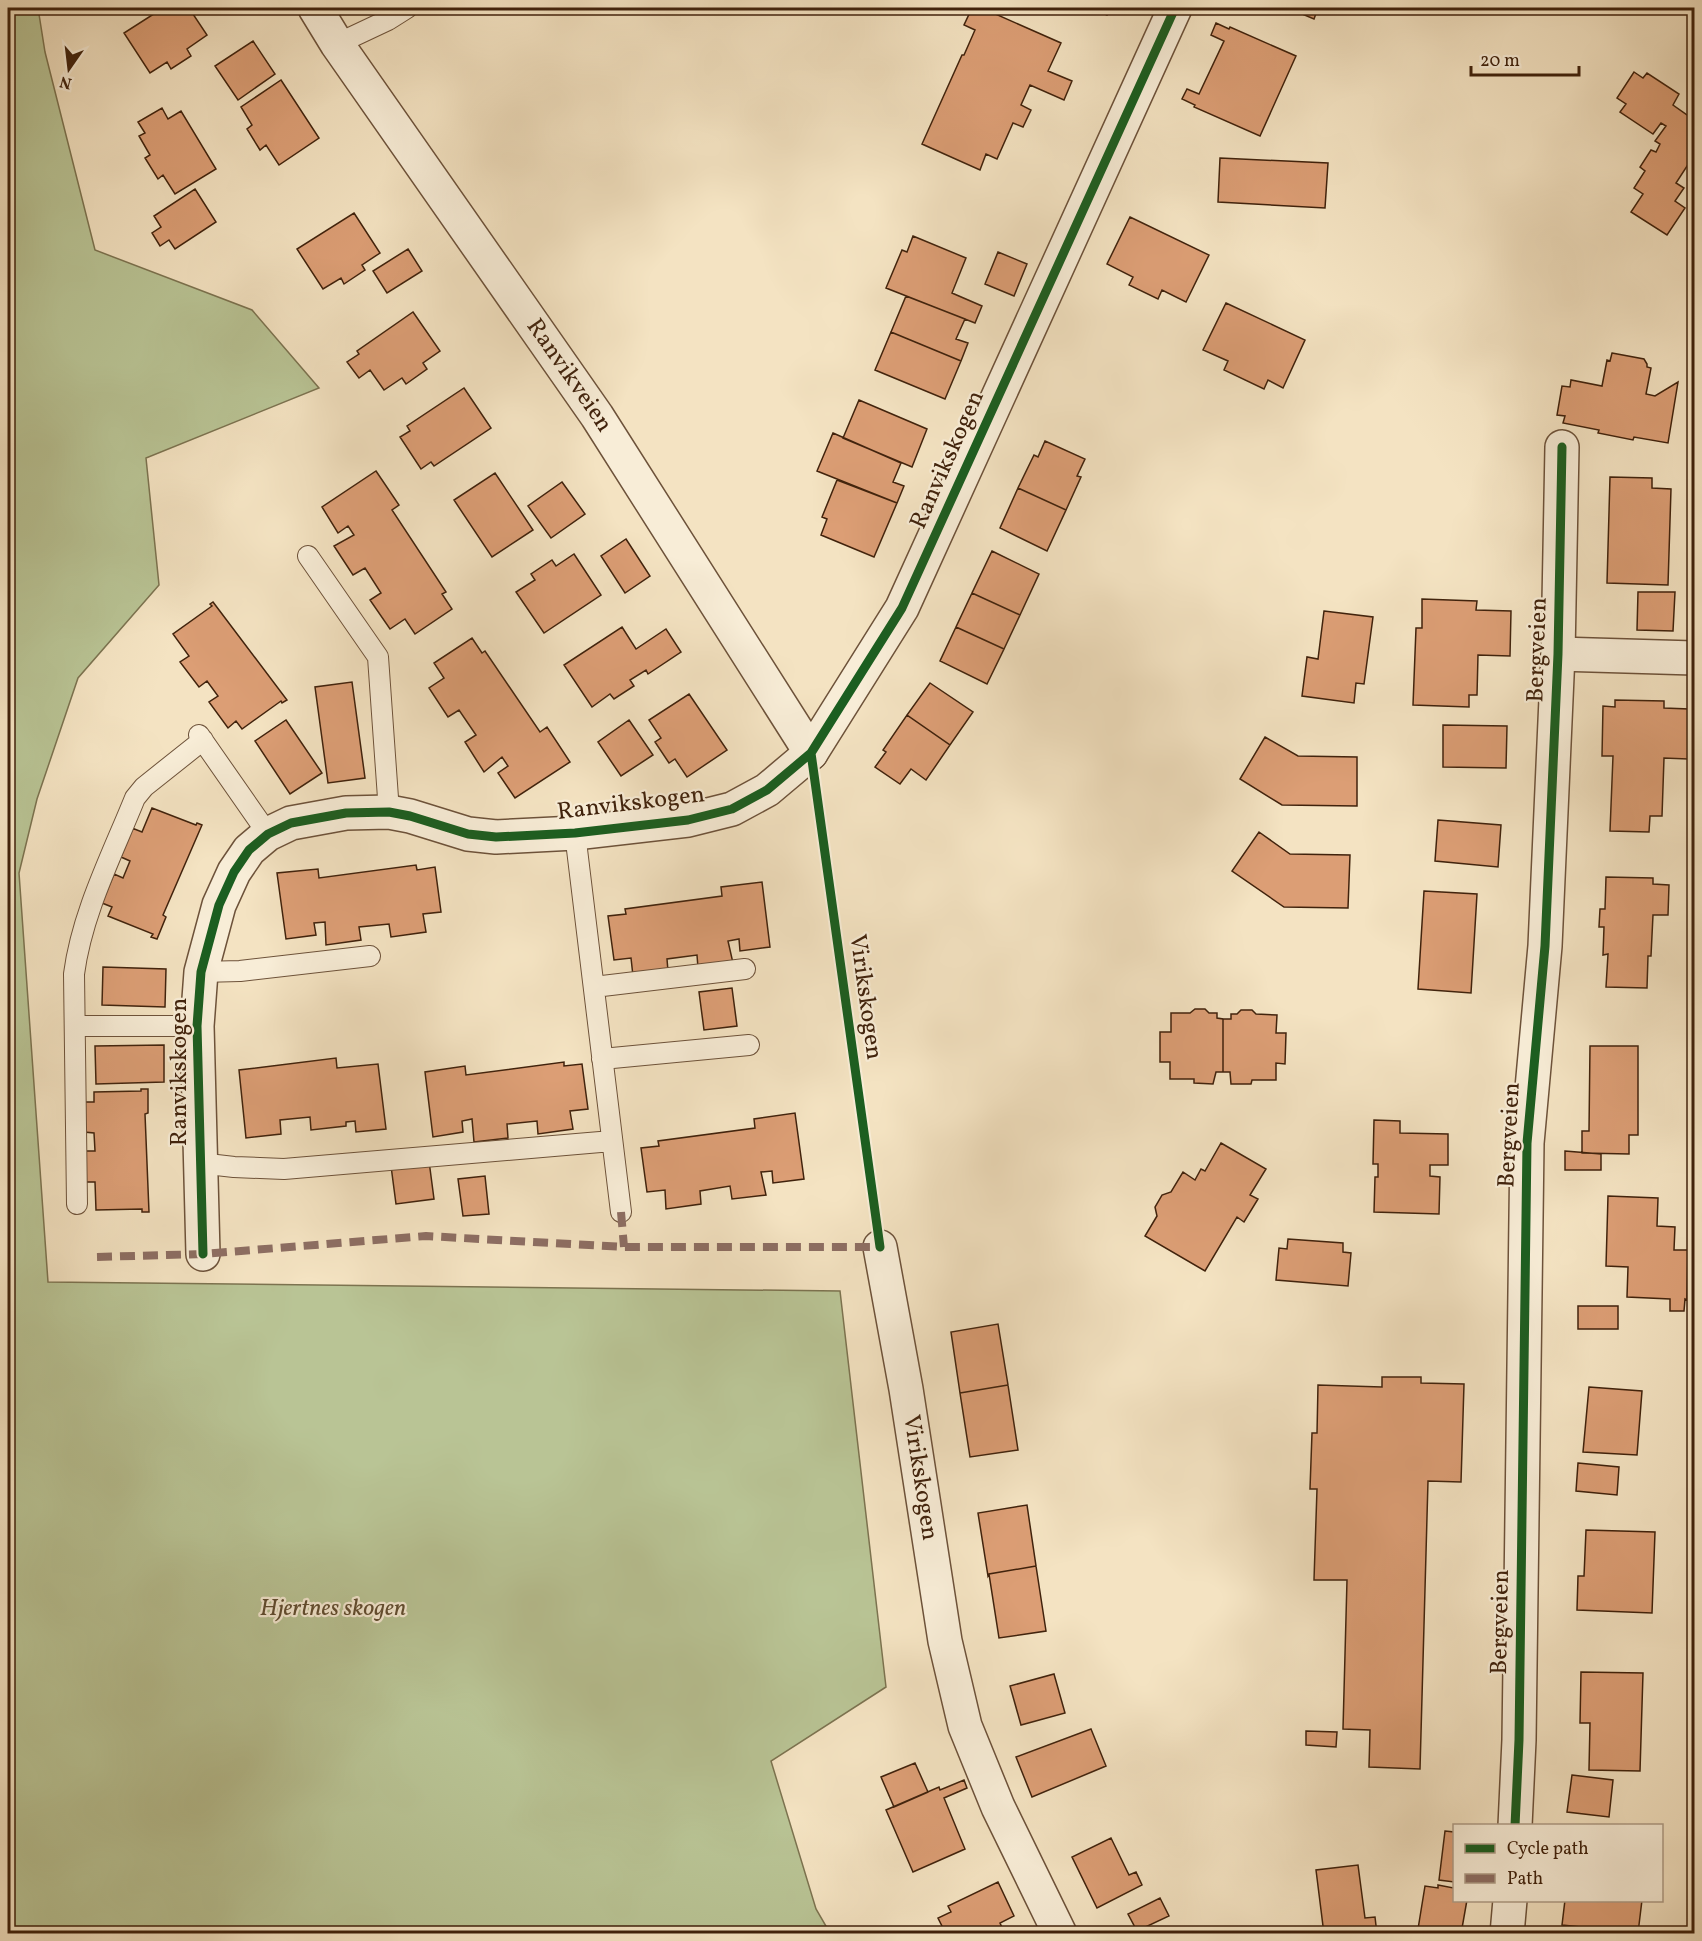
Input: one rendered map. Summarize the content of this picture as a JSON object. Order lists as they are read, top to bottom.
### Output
{
  "streets": {
    "street": [
      "Ranvikveien",
      "Ranvikskogen",
      "Bergveien",
      "Virikskogen"
    ]
  },
  "crossings": [
    ["Ranvikveien", "Ranvikskogen"]
  ],
  "parks": ["Hjertnes skogen"],
  "legend": ["Cycle path", "Path"],
  "scale_bar": "20 m",
  "north": "bottom"
}
